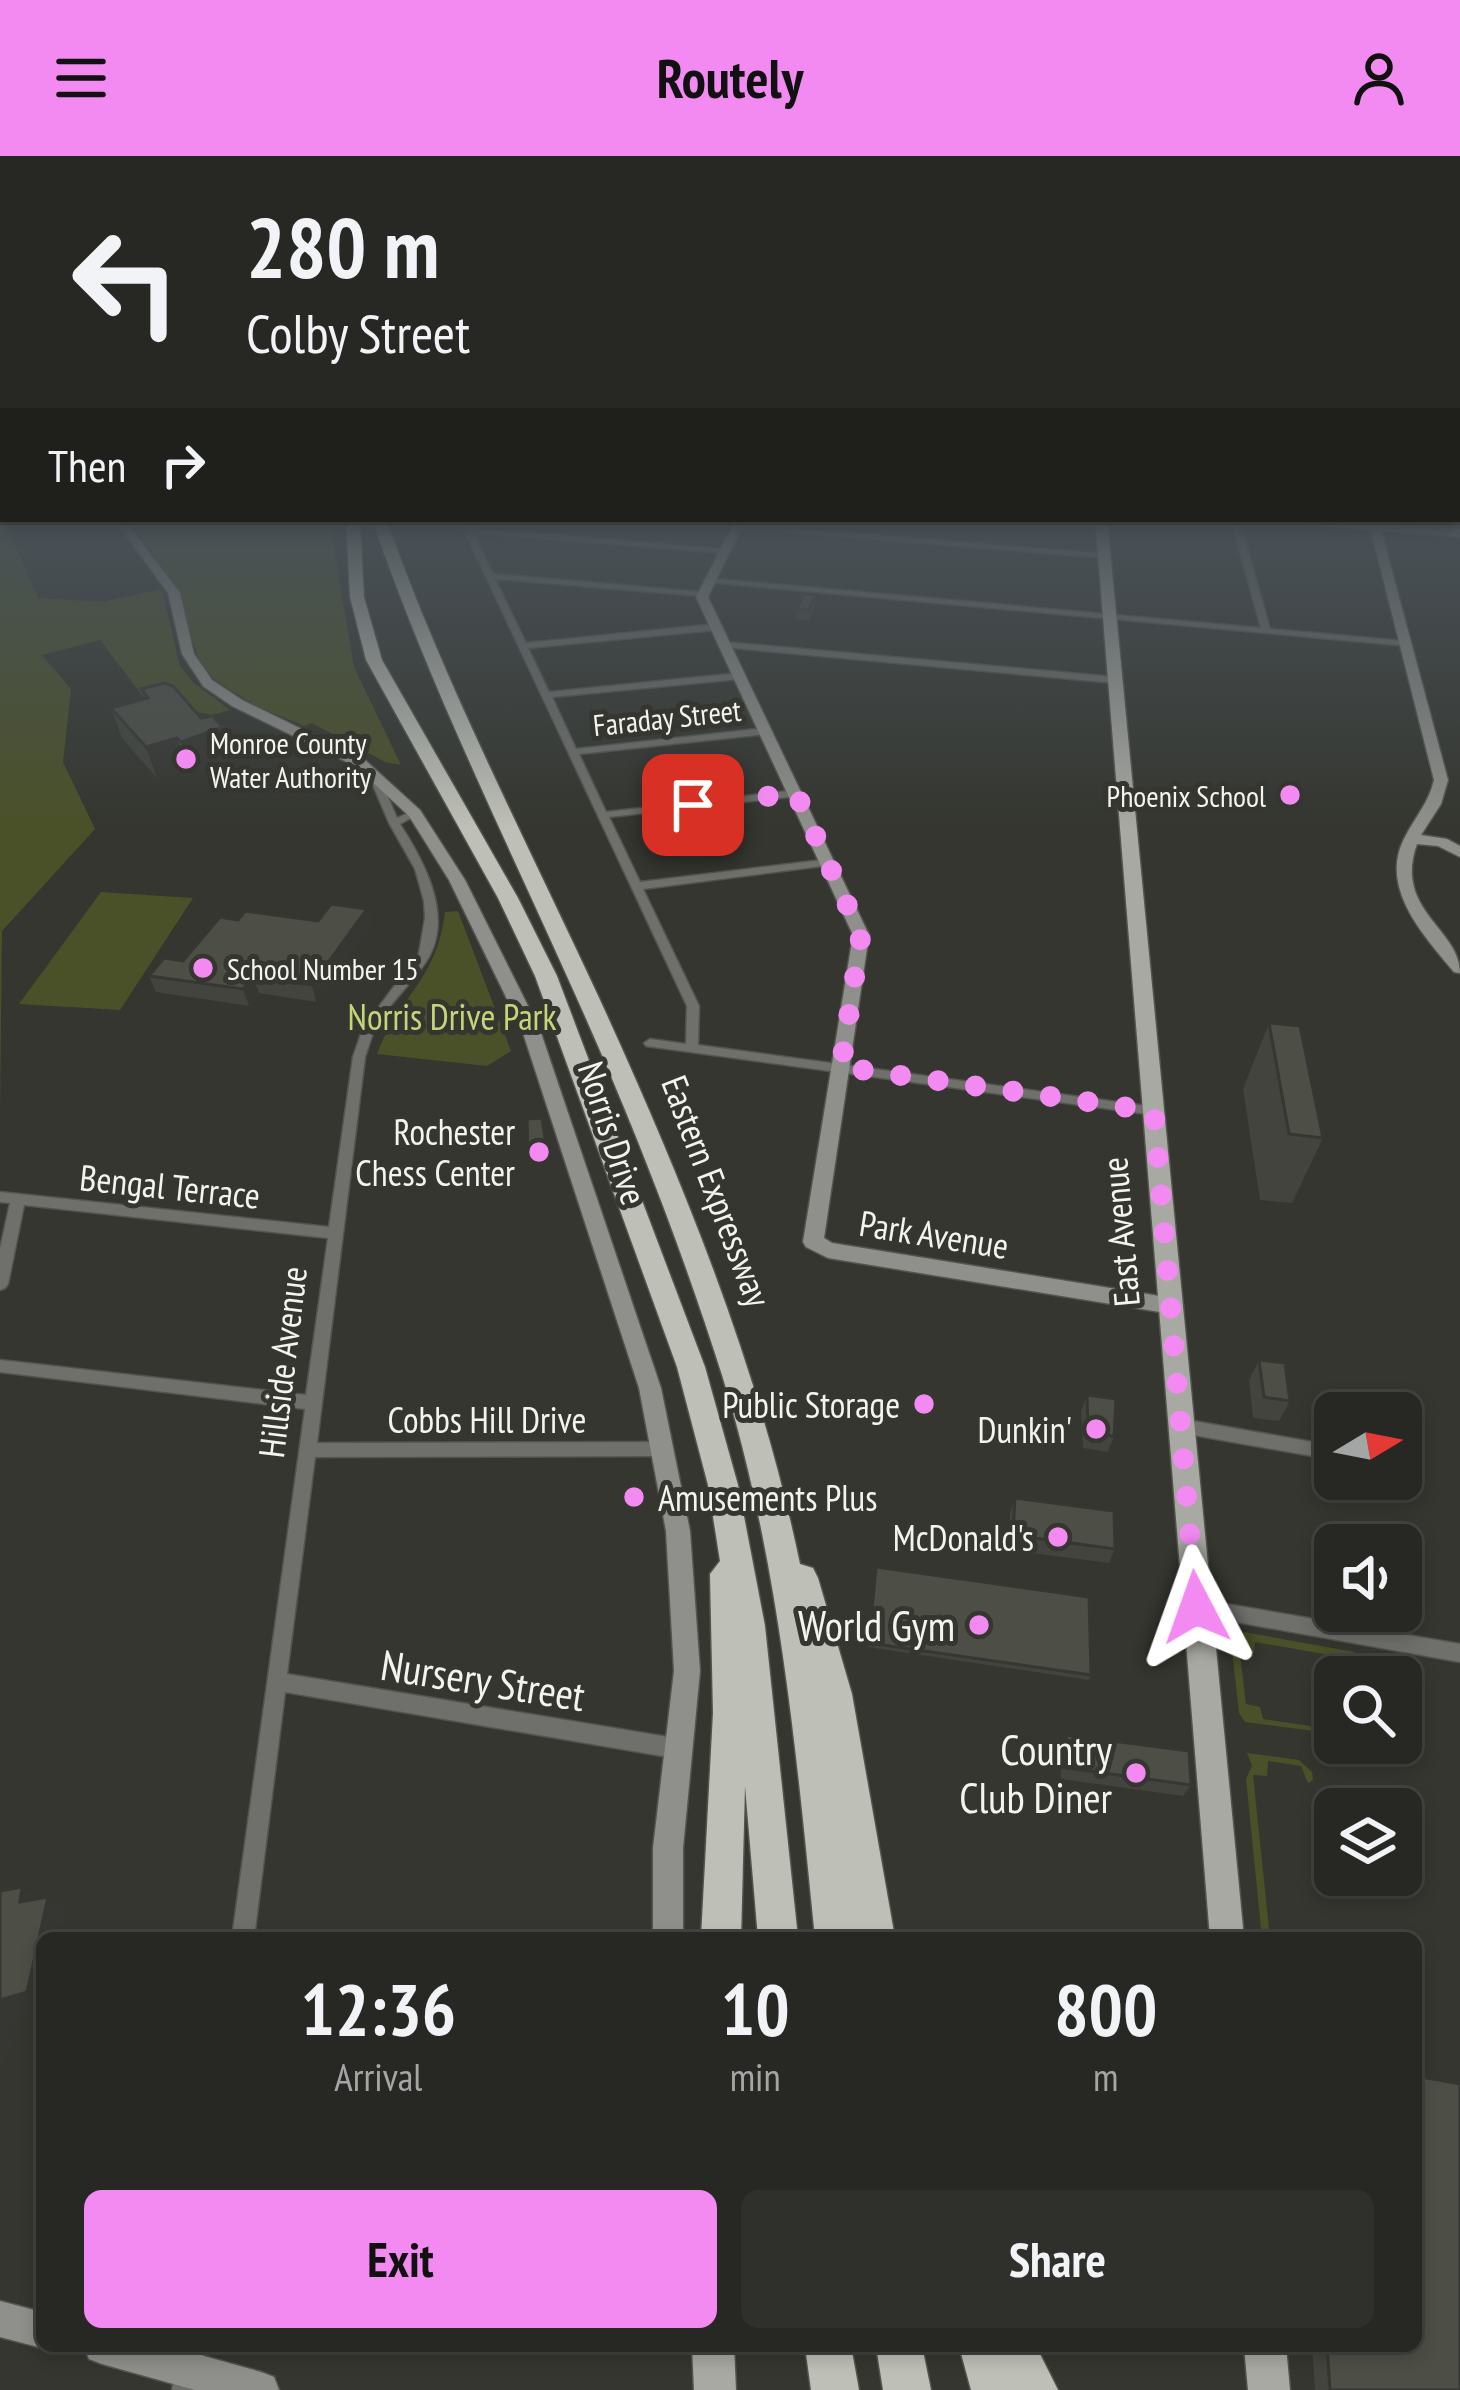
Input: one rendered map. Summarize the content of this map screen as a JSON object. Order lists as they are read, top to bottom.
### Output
{
  "streets": {
    "highway": ["Eastern Expressway"],
    "main road": ["East Avenue"],
    "street": [
      "Faraday Street",
      "Norris Drive",
      "Bengal Terrace",
      "Park Avenue",
      "Hillside Avenue",
      "Cobbs Hill Drive",
      "Nursery Street"
    ]
  },
  "crossings": [
    ["Faraday Street", "Park Avenue"],
    ["Norris Drive", "Hillside Avenue"],
    ["Norris Drive", "Cobbs Hill Drive"],
    ["Norris Drive", "Nursery Street"],
    ["Bengal Terrace", "Hillside Avenue"],
    ["East Avenue", "Park Avenue"],
    ["Hillside Avenue", "Cobbs Hill Drive"],
    ["Hillside Avenue", "Nursery Street"]
  ],
  "parks": ["Norris Drive Park"],
  "places": [
    "Monroe County Water Authority",
    "Phoenix School",
    "School Number 15",
    "Rochester Chess Center",
    "Public Storage",
    "Dunkin'",
    "Amusements Plus",
    "McDonald's",
    "World Gym",
    "Country Club Diner"
  ],
  "north": "right",
  "page": {
    "header": "Routely",
    "turn": ["280 m", "Colby Street"],
    "then": "Then",
    "eta": [
      "12:36",
      "Arrival",
      "10",
      "min",
      "800",
      "m"
    ],
    "buttons": ["Exit", "Share"]
  }
}
